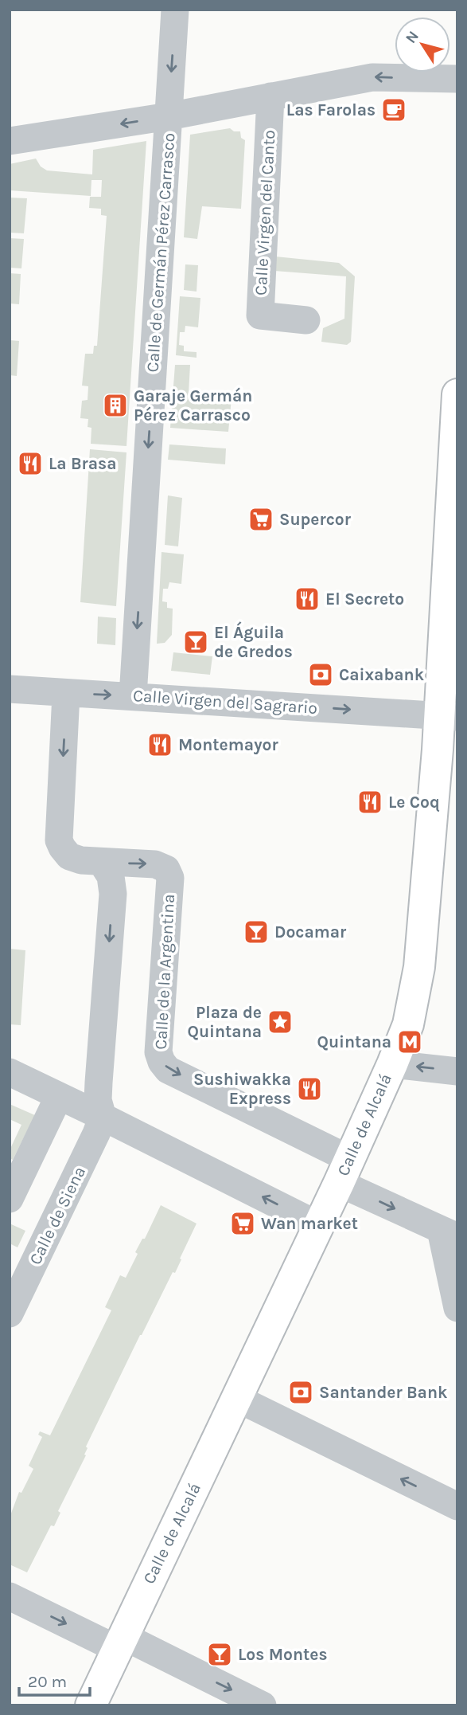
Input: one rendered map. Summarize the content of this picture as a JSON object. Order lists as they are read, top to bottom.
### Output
{
  "streets": {
    "main road": ["Calle de Alcalá"],
    "street": [
      "Calle Virgen del Canto",
      "Calle de Germán Pérez Carrasco",
      "Calle Virgen del Sagrario",
      "Calle de la Argentina",
      "Calle de Siena"
    ]
  },
  "crossings": [
    ["Calle de Germán Pérez Carrasco", "Calle Virgen del Sagrario"],
    ["Calle Virgen del Sagrario", "Calle de la Argentina"],
    ["Calle Virgen del Sagrario", "Calle de Alcalá"],
    ["Calle de la Argentina", "Calle de Alcalá"]
  ],
  "one_way": ["Calle de Germán Pérez Carrasco", "Calle Virgen del Sagrario", "Calle de la Argentina"],
  "places": {
    "cafe": ["Las Farolas"],
    "building": ["Garaje Germán Pérez Carrasco"],
    "restaurant": [
      "La Brasa",
      "El Secreto",
      "Montemayor",
      "Le Coq",
      "Sushiwakka Express"
    ],
    "supermarket": ["Supercor", "Wan market"],
    "bar": ["El Águila de Gredos", "Docamar", "Los Montes"],
    "bank": ["Caixabank", "Santander Bank"],
    "place": ["Plaza de Quintana"],
    "metro station": ["Quintana"]
  },
  "scale_bar": "20 m",
  "north": "top left"
}
